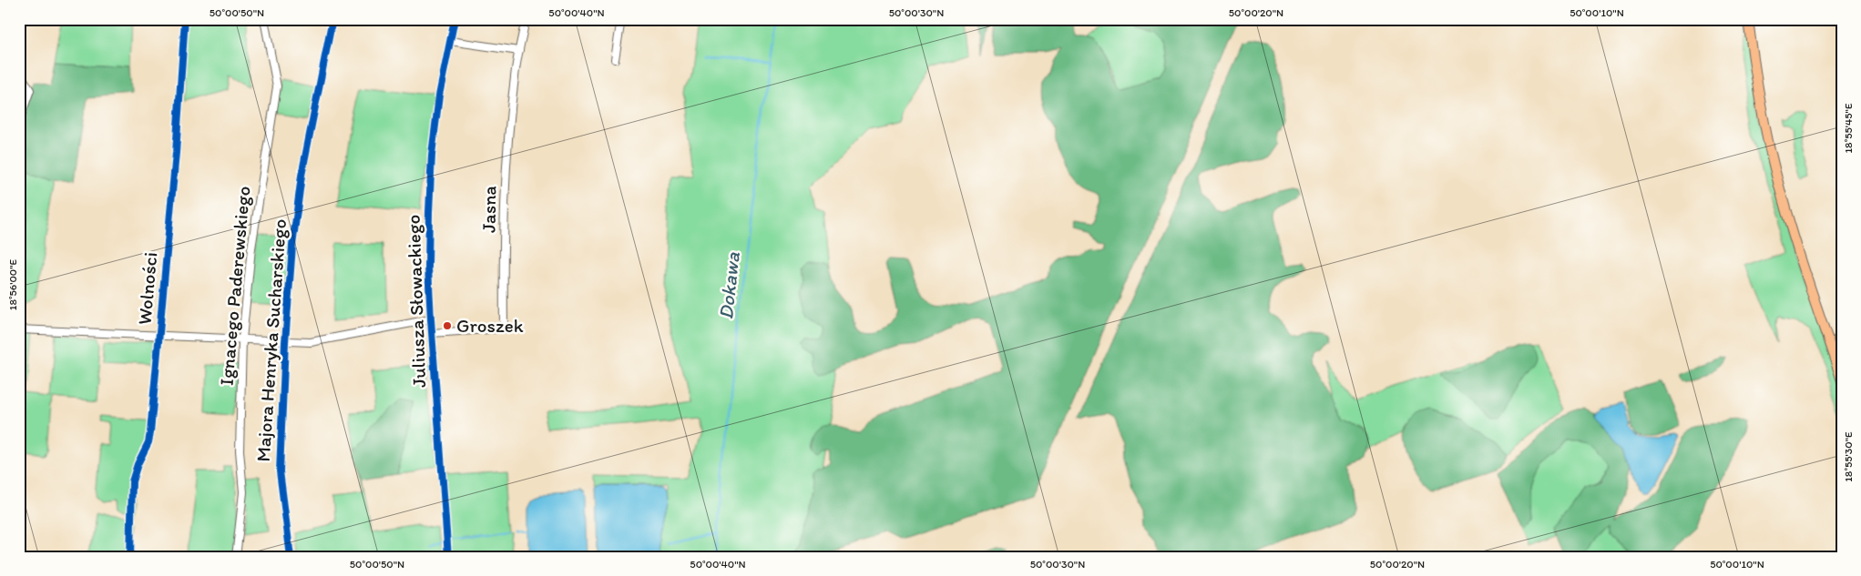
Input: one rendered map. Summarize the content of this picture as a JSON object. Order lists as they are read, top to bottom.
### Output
{
  "streets": {
    "street": [
      "Jasna",
      "Ignacego Paderewskiego",
      "Wolności",
      "Juliusza Słowackiego",
      "Majora Henryka Sucharskiego"
    ]
  },
  "crossings": [
    ["Jasna", "Juliusza Słowackiego"]
  ],
  "water": ["Dokawa"],
  "places": ["Groszek"],
  "coordinates": [
    "50°00'50\"N",
    "50°00'40\"N",
    "50°00'30\"N",
    "50°00'20\"N",
    "50°00'10\"N",
    "18°55'45\"E",
    "18°56'00\"E",
    "18°55'30\"E"
  ]
}
